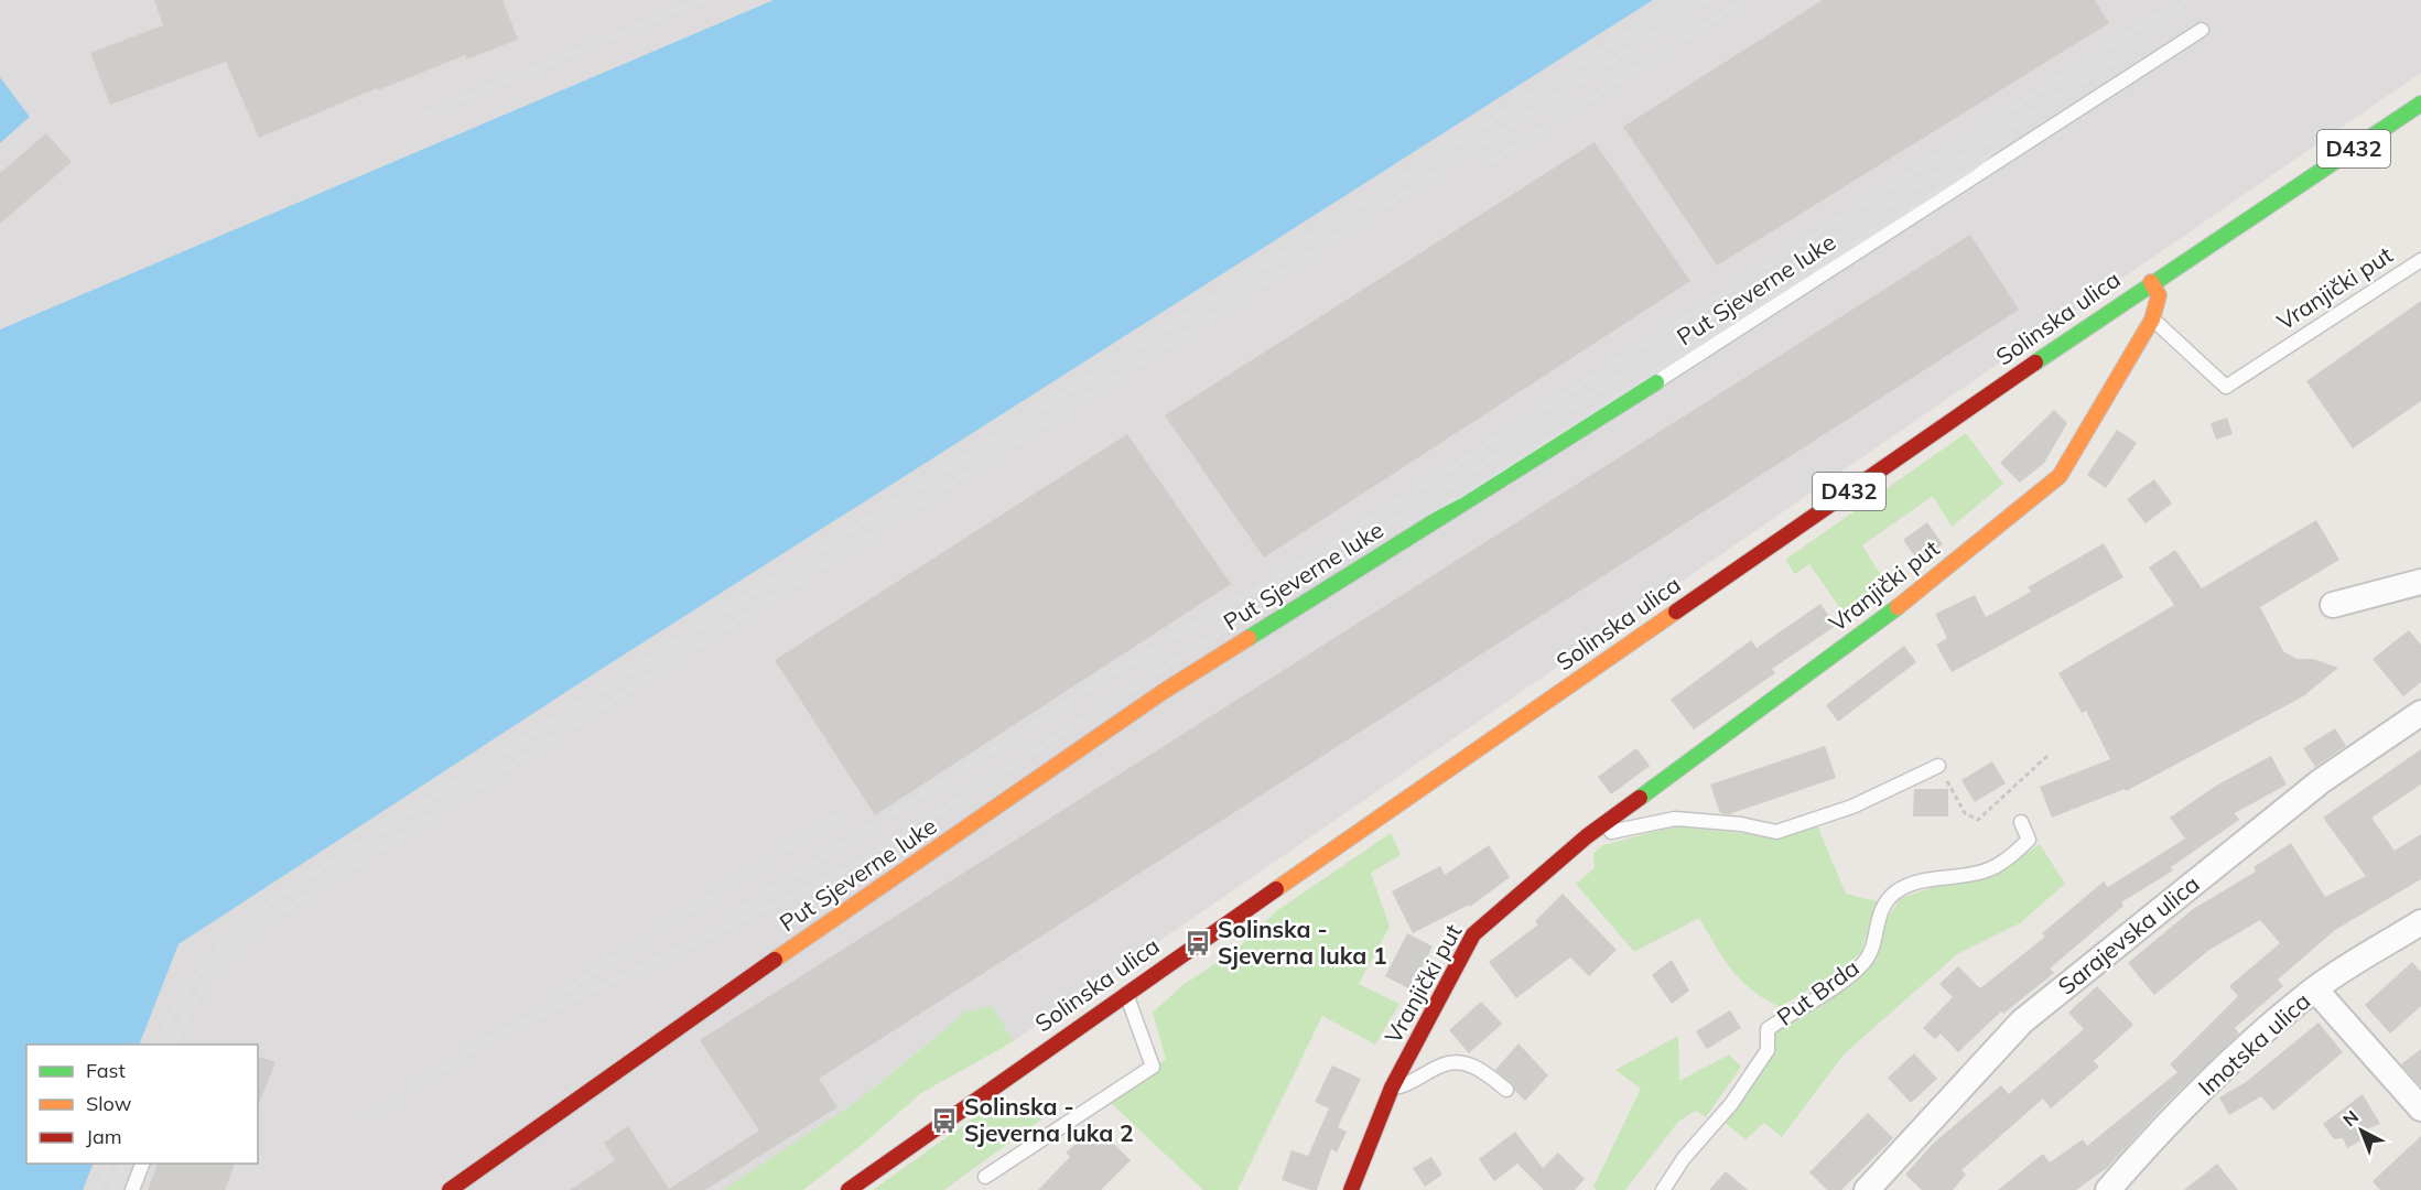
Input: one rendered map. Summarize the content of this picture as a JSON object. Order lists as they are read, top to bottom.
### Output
{
  "streets": {
    "street": [
      "D432",
      "Vranjički put",
      "Put Sjeverne luke",
      "Solinska ulica",
      "Sarajevska ulica",
      "Imotska ulica"
    ],
    "lane": ["Put Brda"]
  },
  "crossings": [
    ["Vranjički put", "Solinska ulica"]
  ],
  "places": {
    "bus stop": ["Solinska - Sjeverna luka 1", "Solinska - Sjeverna luka 2"]
  },
  "legend": ["Fast", "Slow", "Jam"],
  "north": "top left"
}
